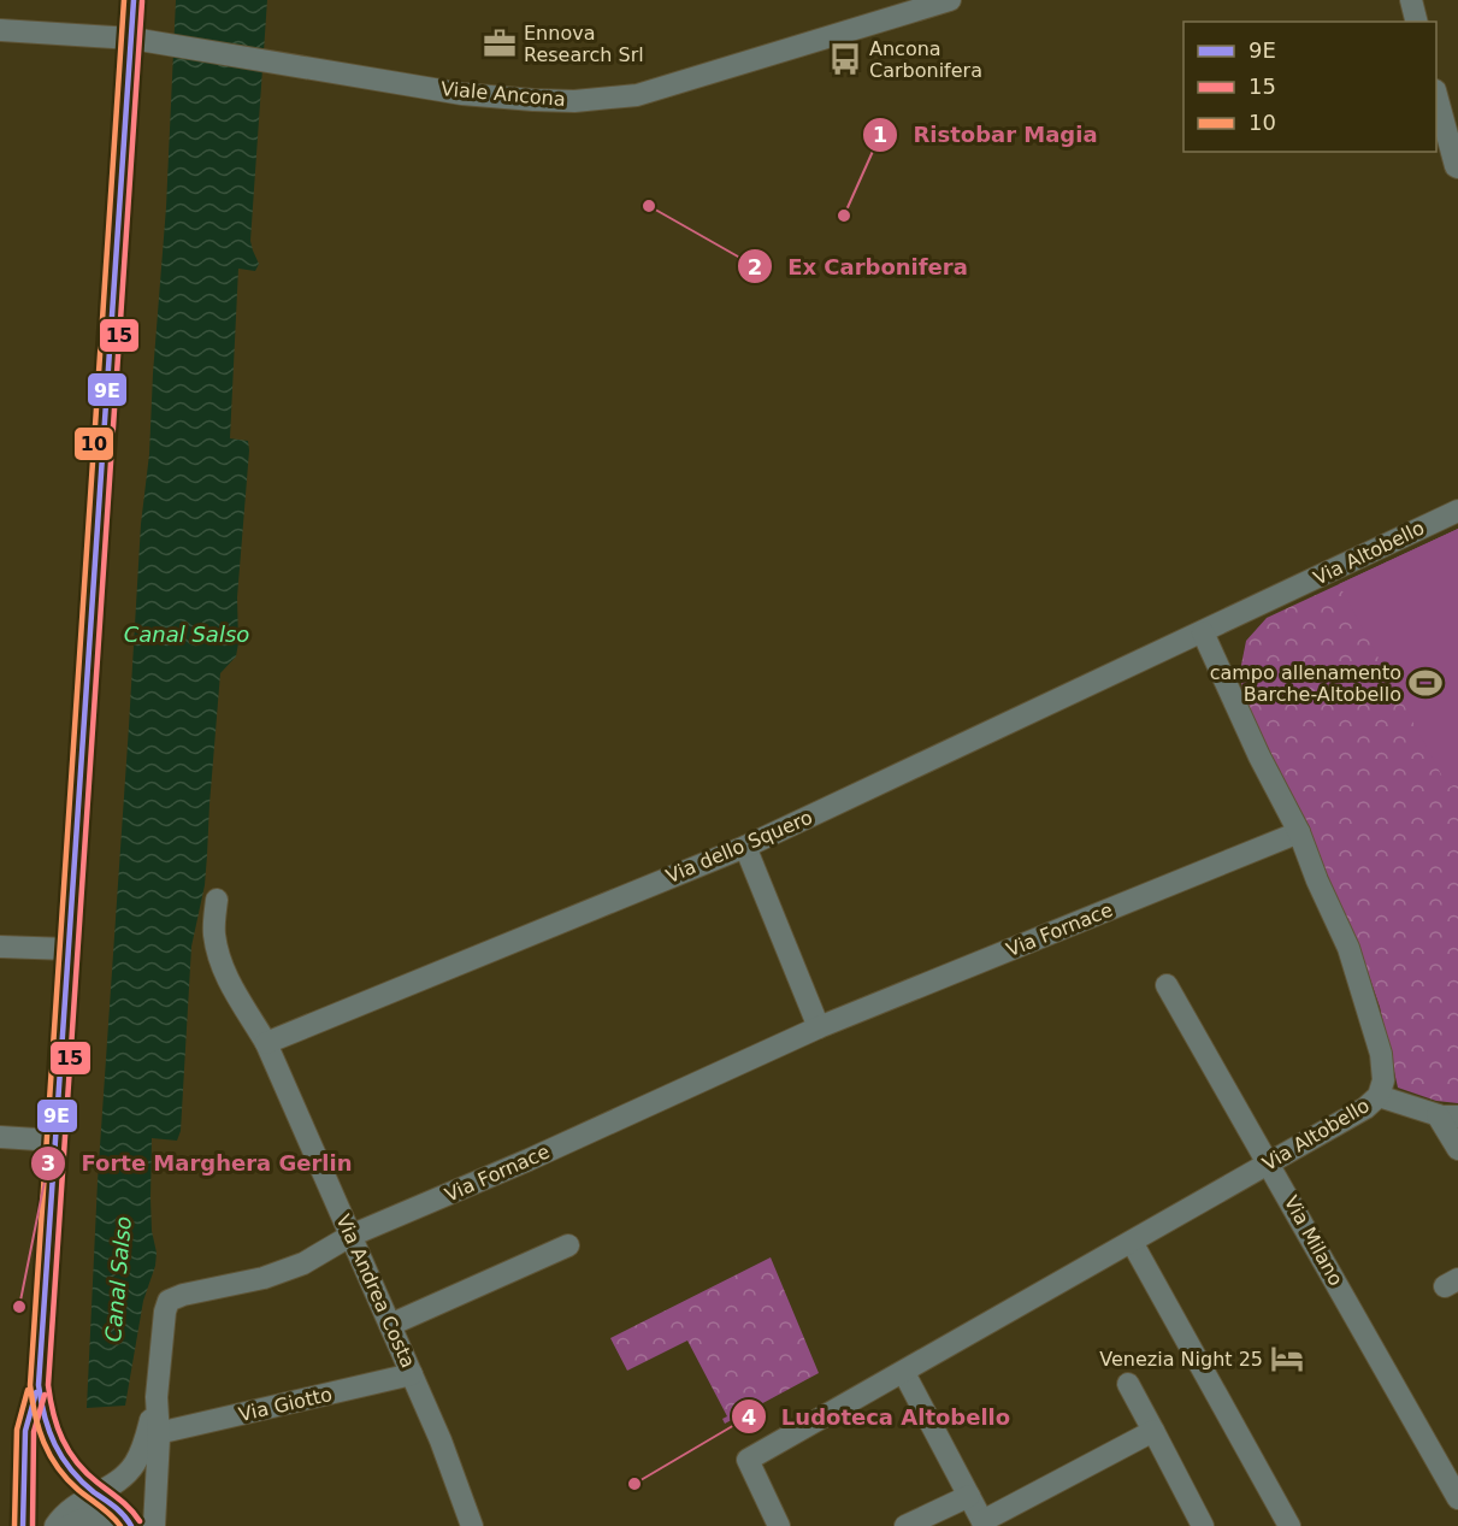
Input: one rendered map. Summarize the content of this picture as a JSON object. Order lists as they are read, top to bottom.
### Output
{
  "streets": {
    "street": [
      "Viale Ancona",
      "Via Altobello",
      "Via dello Squero",
      "Via Fornace",
      "Via Milano",
      "Via Andrea Costa",
      "Via Giotto"
    ]
  },
  "crossings": [
    ["Via Altobello", "Via dello Squero"],
    ["Via Altobello", "Via Fornace"],
    ["Via Altobello", "Via Milano"],
    ["Via dello Squero", "Via Andrea Costa"],
    ["Via Fornace", "Via Andrea Costa"],
    ["Via Fornace", "Via Giotto"],
    ["Via Andrea Costa", "Via Giotto"]
  ],
  "water": ["Canal Salso"],
  "places": {
    "office": ["Ennova Research Srl"],
    "bus stop": ["Ancona Carbonifera"],
    "other": [
      "Ex Carbonifera",
      "Ristobar Magia",
      "Forte Marghera Gerlin",
      "Ludoteca Altobello"
    ],
    "sports": ["campo allenamento Barche-Altobello"],
    "hotel": ["Venezia Night 25"]
  },
  "lines": ["transit line 9E", "transit line 10", "transit line 15"],
  "legend": ["9E", "15", "10"]
}
